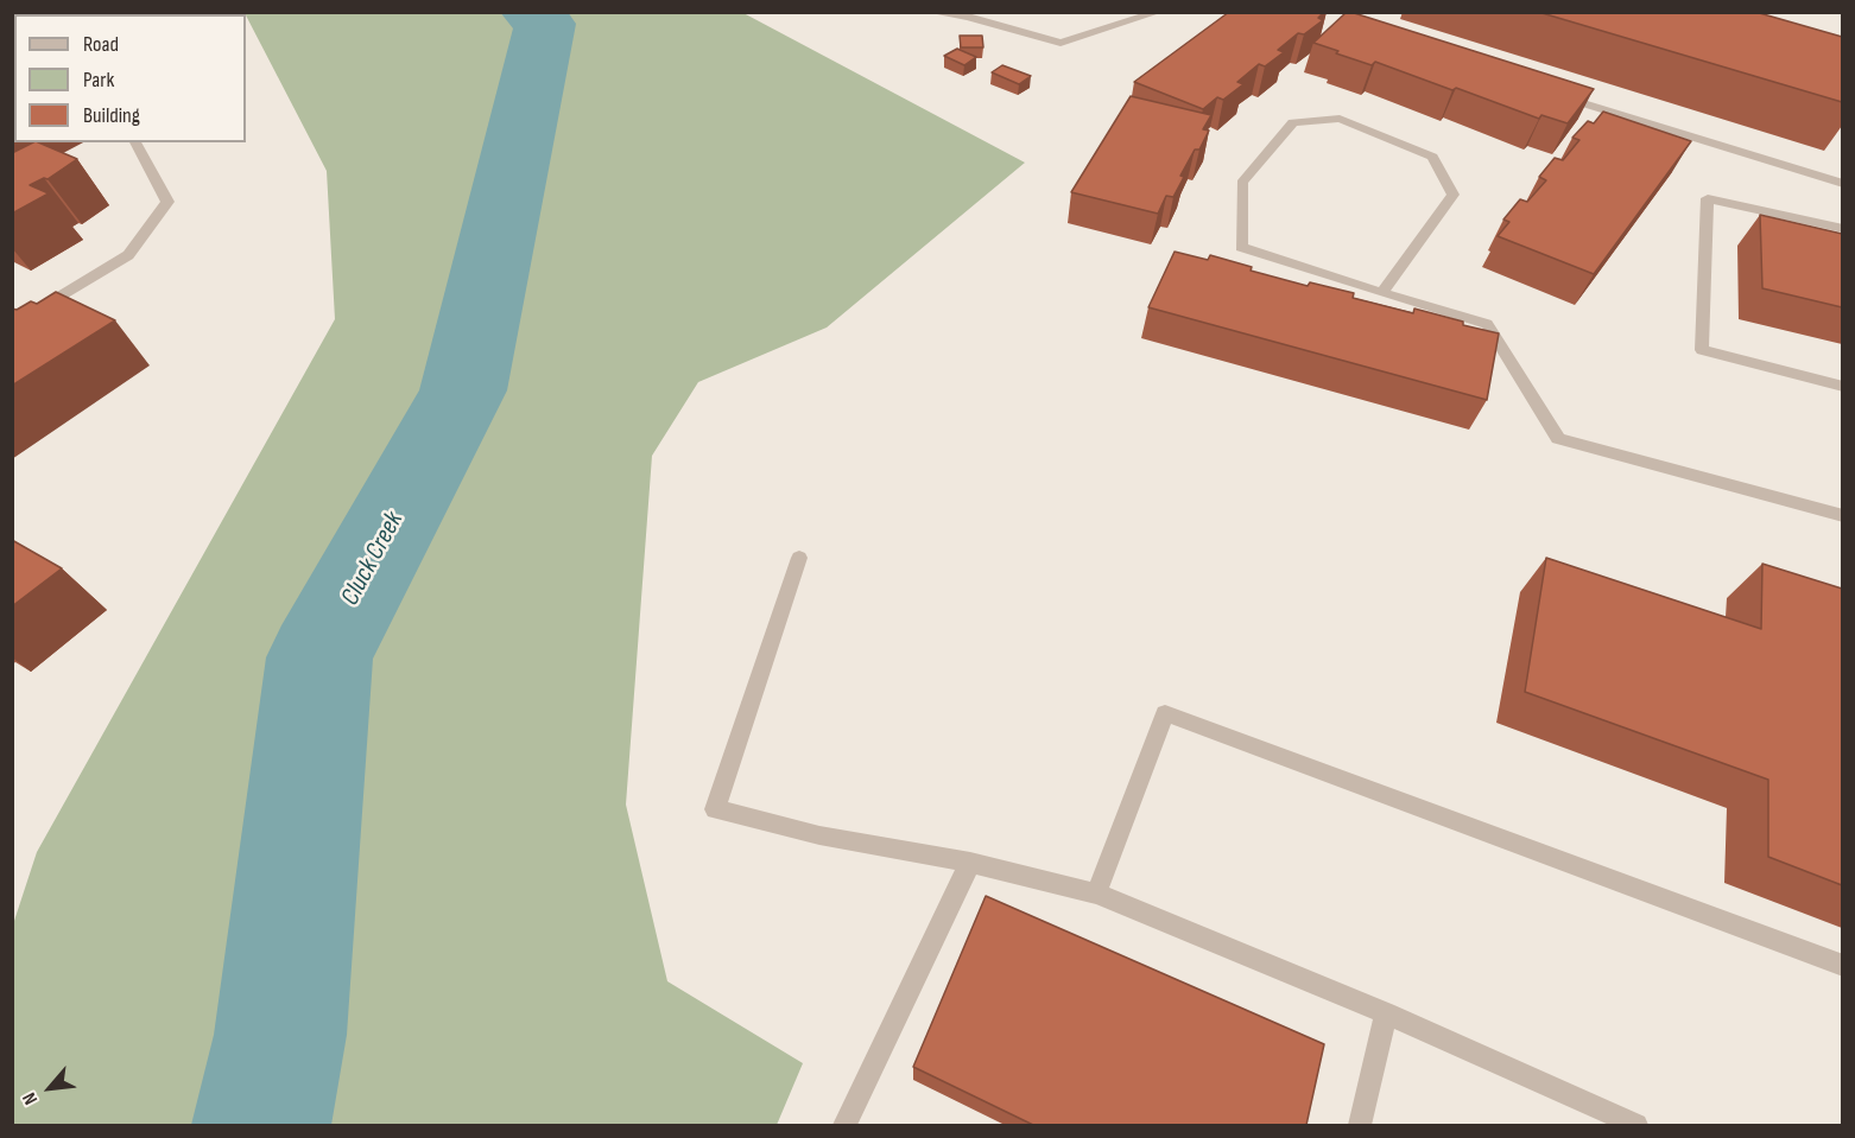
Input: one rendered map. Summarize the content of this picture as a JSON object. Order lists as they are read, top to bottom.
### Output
{
  "water": ["Cluck Creek"],
  "legend": ["Road", "Park", "Building"],
  "north": "bottom left"
}
